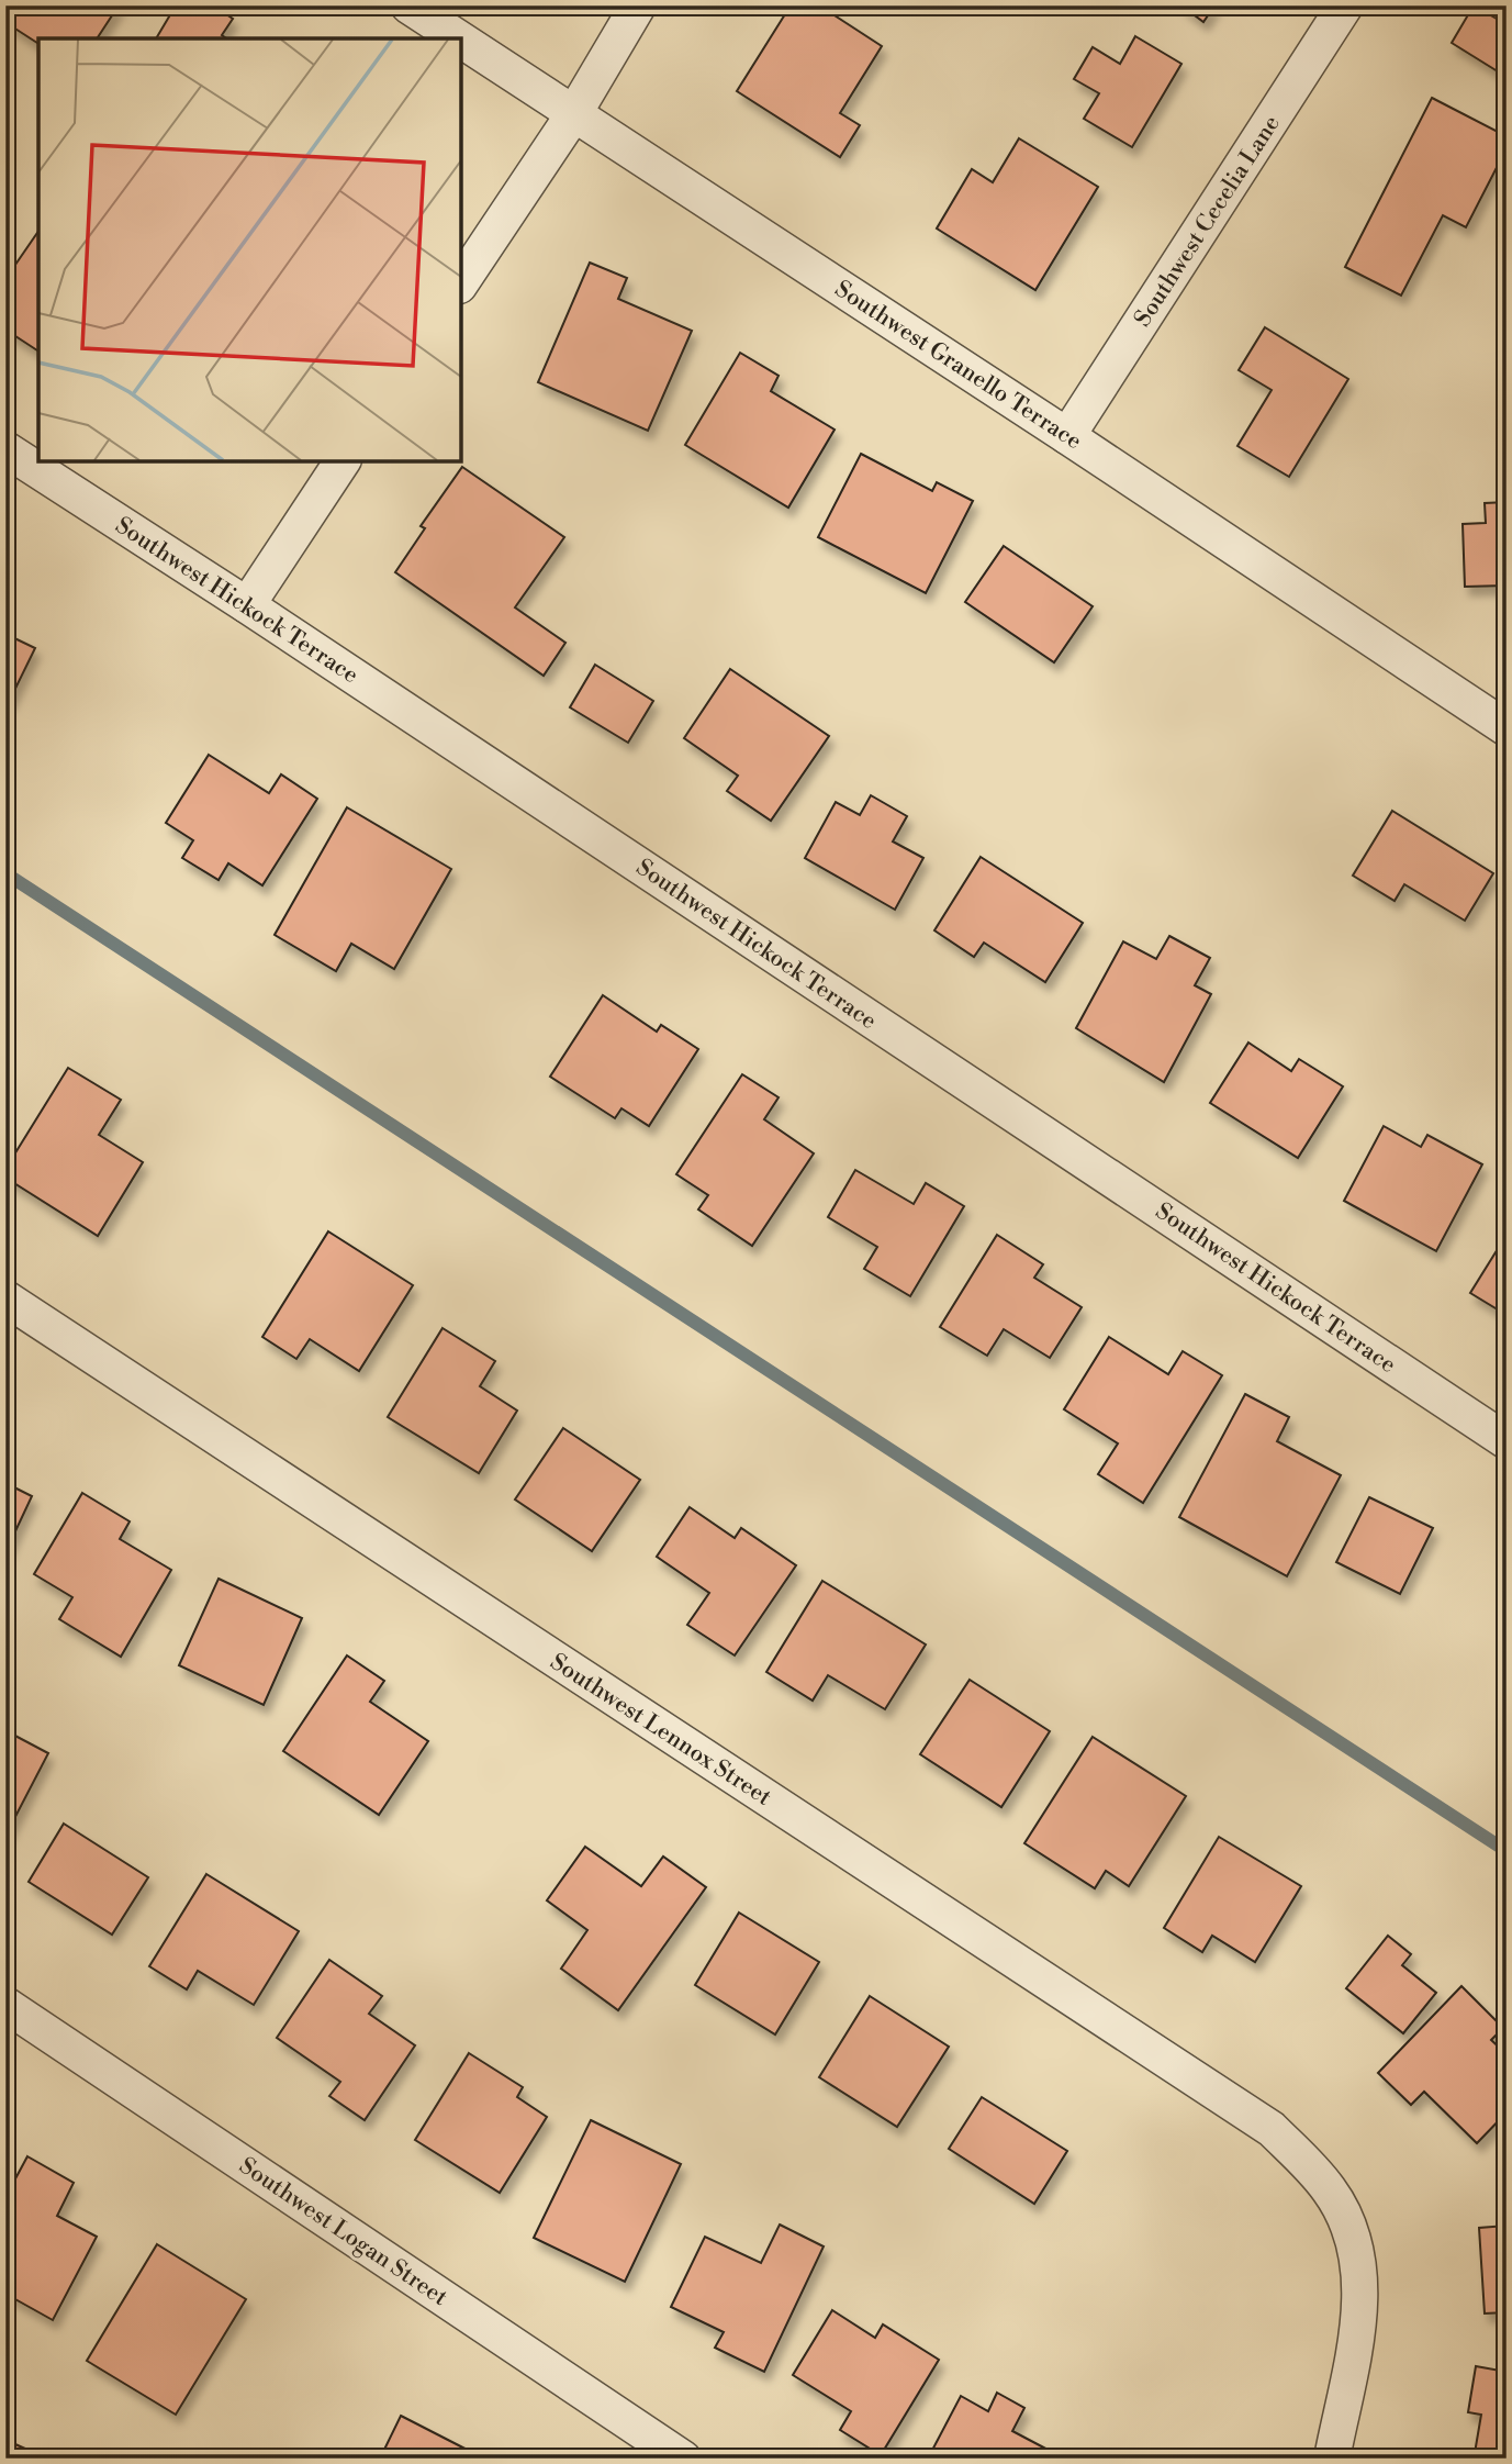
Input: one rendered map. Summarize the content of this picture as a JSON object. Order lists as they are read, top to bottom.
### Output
{
  "streets": {
    "street": [
      "Southwest Cecelia Lane",
      "Southwest Granello Terrace",
      "Southwest Hickock Terrace",
      "Southwest Lennox Street",
      "Southwest Logan Street"
    ]
  },
  "crossings": [
    ["Southwest Cecelia Lane", "Southwest Granello Terrace"]
  ]
}
